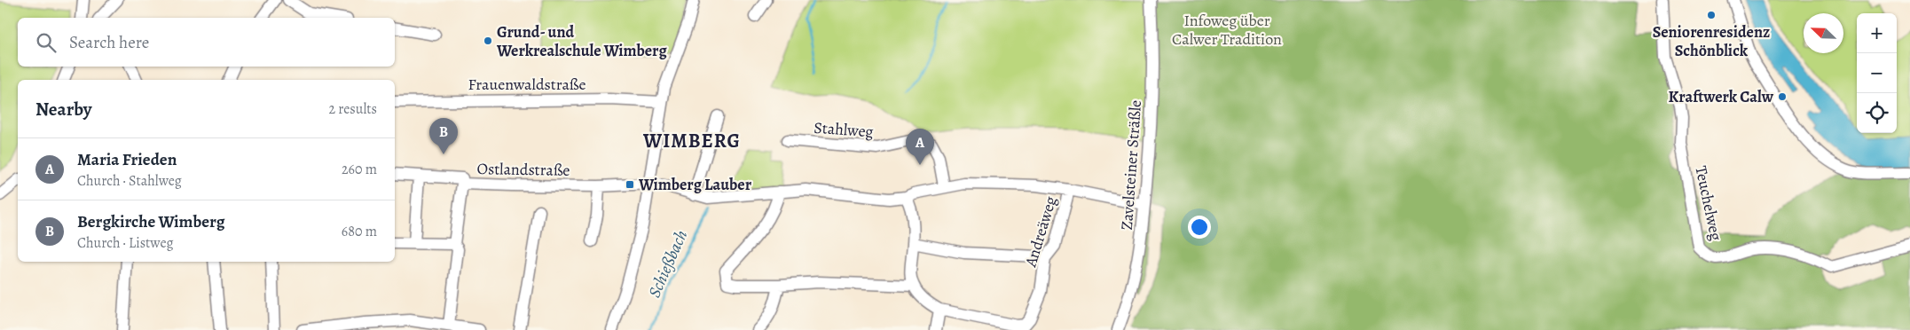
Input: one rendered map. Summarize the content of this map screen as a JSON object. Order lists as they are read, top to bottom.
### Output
{
  "streets": {
    "street": [
      "Frauenwaldstraße",
      "Stahlweg",
      "Zavelsteiner Sträßle",
      "Ostlandstraße",
      "Teuchelweg",
      "Andreäweg"
    ]
  },
  "crossings": [
    ["Stahlweg", "Ostlandstraße"],
    ["Zavelsteiner Sträßle", "Ostlandstraße"],
    ["Ostlandstraße", "Andreäweg"]
  ],
  "districts": ["WIMBERG"],
  "water": ["Schießbach"],
  "parks": ["Infoweg über Calwer Tradition"],
  "places": {
    "other": ["Seniorenresidenz Schönblick", "Grund- und Werkrealschule Wimberg", "Kraftwerk Calw"],
    "transit": ["Wimberg Lauber"]
  },
  "north": "top left",
  "page": {
    "map_buttons": ["+", "−"],
    "search": "Search here",
    "heading": ["Nearby", "2 results"],
    "pins": ["B", "A"],
    "list": [
      {
        "mark": "A",
        "name": "Maria Frieden",
        "note": "Church · Stahlweg",
        "value": "260 m"
      },
      {
        "mark": "B",
        "name": "Bergkirche Wimberg",
        "note": "Church · Listweg",
        "value": "680 m"
      }
    ]
  }
}
